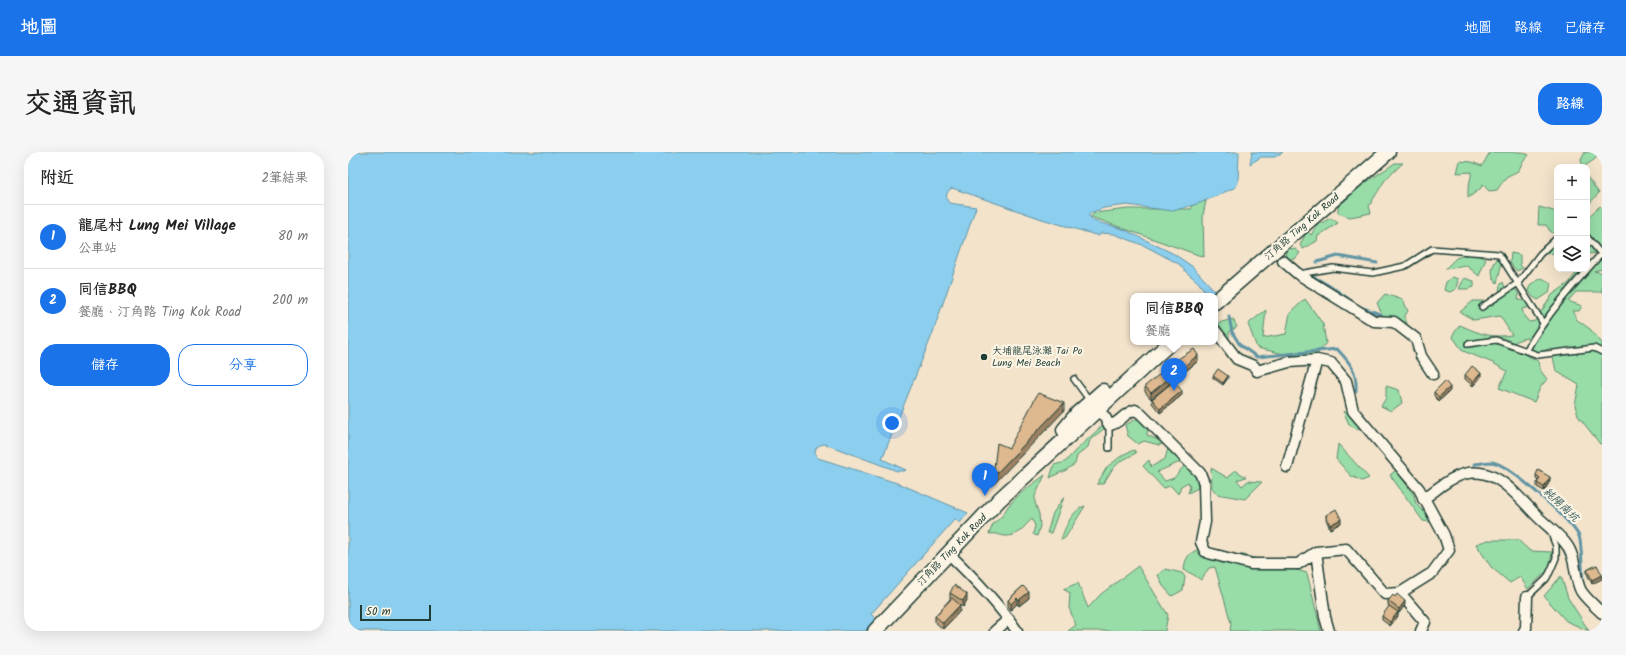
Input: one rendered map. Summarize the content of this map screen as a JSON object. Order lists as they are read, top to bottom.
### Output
{
  "streets": {
    "main road": ["汀角路 Ting Kok Road"]
  },
  "water": ["純陽南坑"],
  "places": ["大埔龍尾泳灘 Tai Po Lung Mei Beach"],
  "scale_bar": "50 m",
  "page": {
    "header": "地圖",
    "nav": ["地圖", "路線", "已儲存"],
    "title": "交通資訊",
    "buttons": [
      "路線",
      ["儲存", "分享"]
    ],
    "heading": ["附近", "2筆結果"],
    "map_buttons": ["+", "−"],
    "list": [
      {
        "mark": "1",
        "name": "龍尾村 Lung Mei Village",
        "note": "公車站",
        "value": "80 m"
      },
      {
        "mark": "2",
        "name": "同信BBQ",
        "note": "餐廳 · 汀角路 Ting Kok Road",
        "value": "200 m"
      }
    ],
    "popup": ["同信BBQ", "餐廳"],
    "pins": ["2", "1"],
    "scale": "50 m"
  }
}
